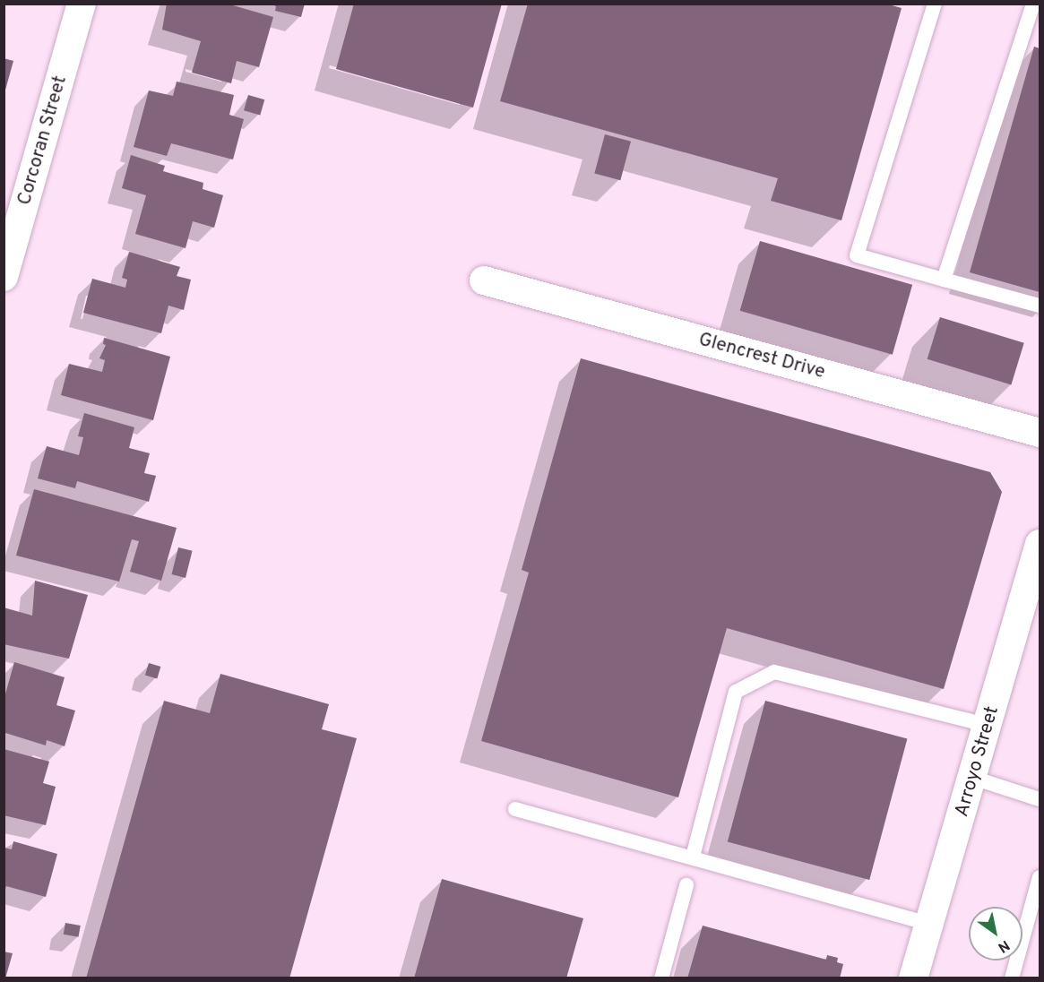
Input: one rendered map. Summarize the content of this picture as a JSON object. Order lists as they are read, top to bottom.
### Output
{
  "streets": {
    "street": ["Corcoran Street", "Glencrest Drive", "Arroyo Street"]
  },
  "north": "bottom right"
}
